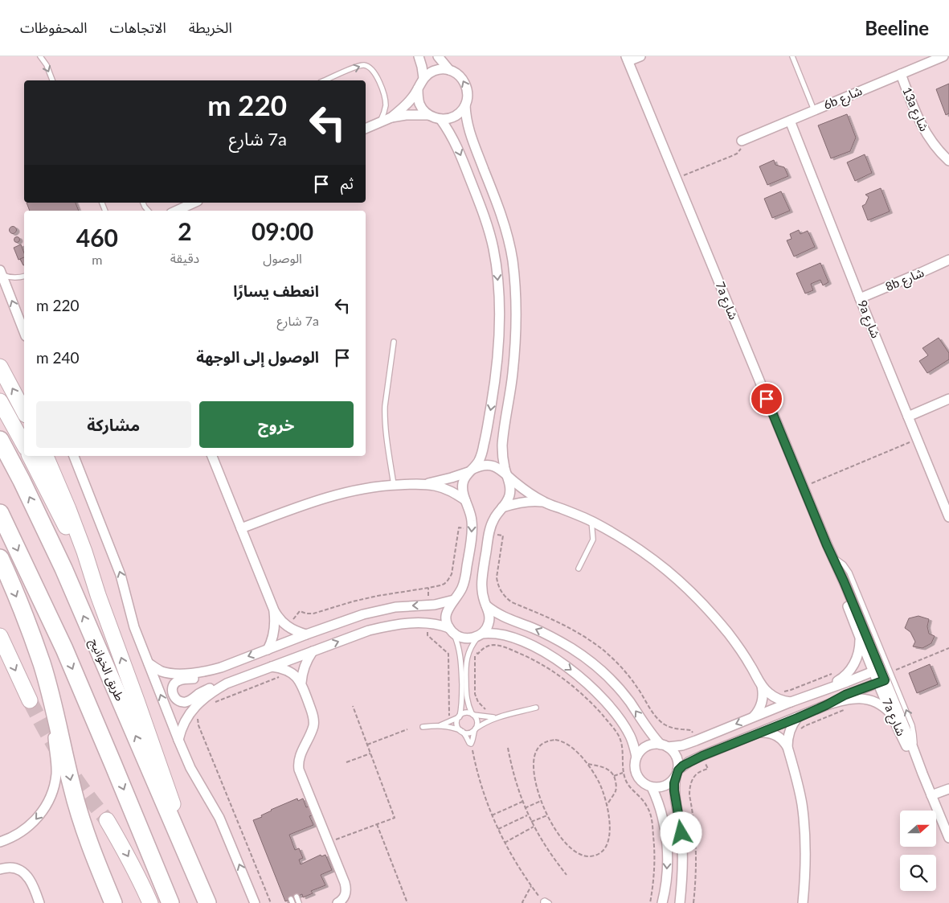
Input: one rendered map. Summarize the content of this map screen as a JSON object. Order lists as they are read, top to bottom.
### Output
{
  "streets": {
    "highway": ["طريق الخوانيج"],
    "street": [
      "6b شارع",
      "13a شارع",
      "8b شارع",
      "7a شارع",
      "9a شارع"
    ]
  },
  "crossings": [
    ["6b شارع", "13a شارع"],
    ["6b شارع", "9a شارع"],
    ["8b شارع", "9a شارع"]
  ],
  "north": "right",
  "page": {
    "header": "Beeline",
    "nav": ["الخريطة", "الاتجاهات", "المحفوظات"],
    "turn": ["220 m", "7a شارع"],
    "then": "ثم",
    "eta": [
      "09:00",
      "الوصول",
      "2",
      "دقيقة",
      "460",
      "m"
    ],
    "list": [
      {
        "name": "انعطف يسارًا",
        "note": "7a شارع",
        "value": "220 m"
      },
      {
        "name": "الوصول إلى الوجهة",
        "value": "240 m"
      }
    ],
    "buttons": ["خروج", "مشاركة"]
  }
}
